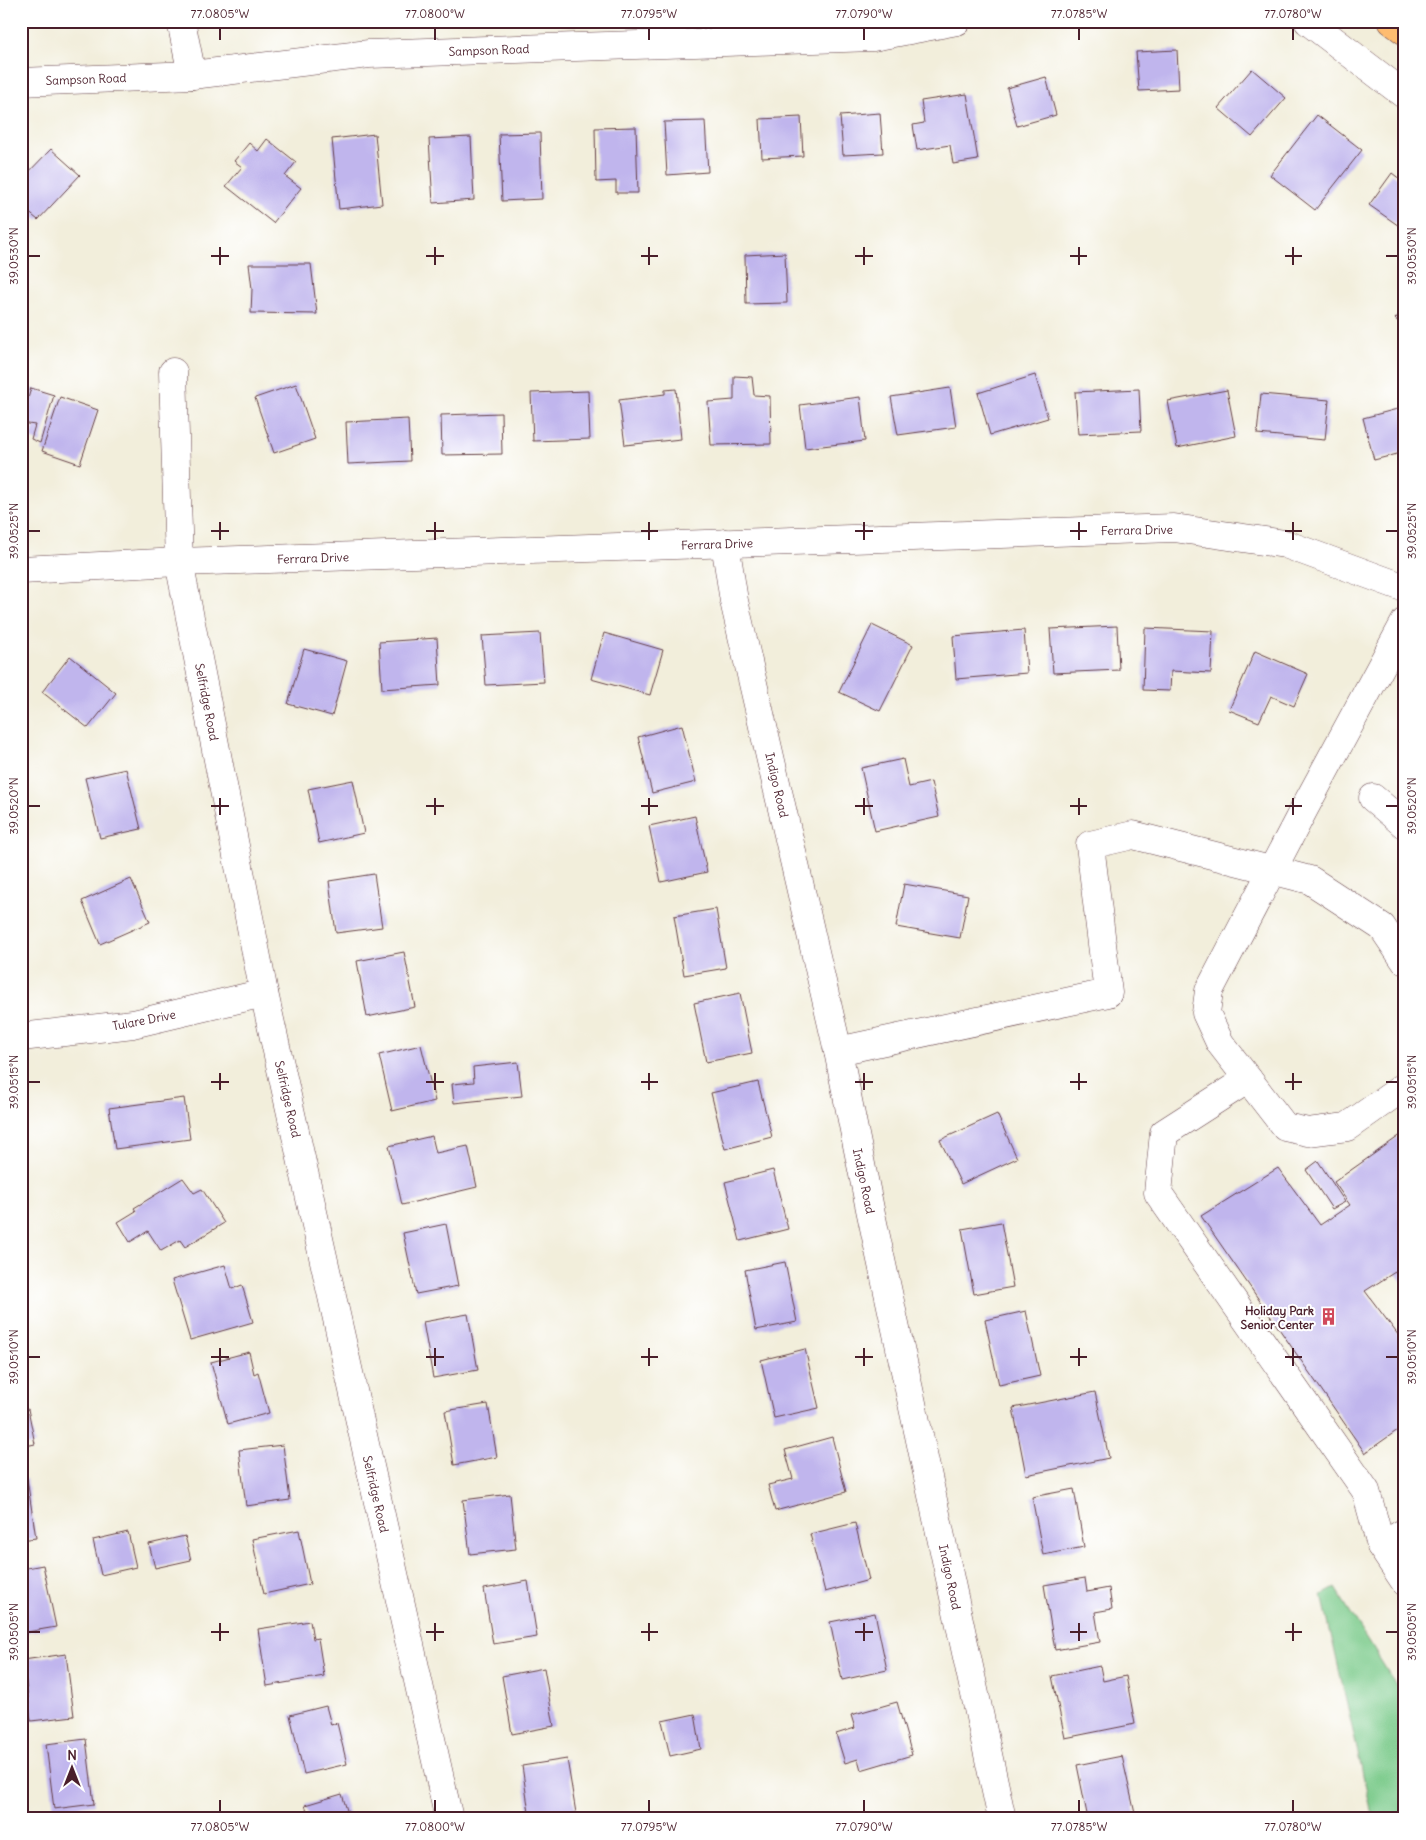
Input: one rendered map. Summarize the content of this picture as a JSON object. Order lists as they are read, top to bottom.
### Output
{
  "streets": {
    "street": [
      "Sampson Road",
      "Ferrara Drive",
      "Selfridge Road",
      "Indigo Road",
      "Tulare Drive"
    ]
  },
  "crossings": [
    ["Ferrara Drive", "Selfridge Road"],
    ["Ferrara Drive", "Indigo Road"],
    ["Selfridge Road", "Tulare Drive"]
  ],
  "places": {
    "building": ["Holiday Park Senior Center"]
  },
  "north": "top",
  "coordinates": [
    "77.0805°W",
    "77.0800°W",
    "77.0795°W",
    "77.0790°W",
    "77.0785°W",
    "77.0780°W",
    "39.0530°N",
    "39.0525°N",
    "39.0520°N",
    "39.0515°N",
    "39.0510°N",
    "39.0505°N"
  ]
}
